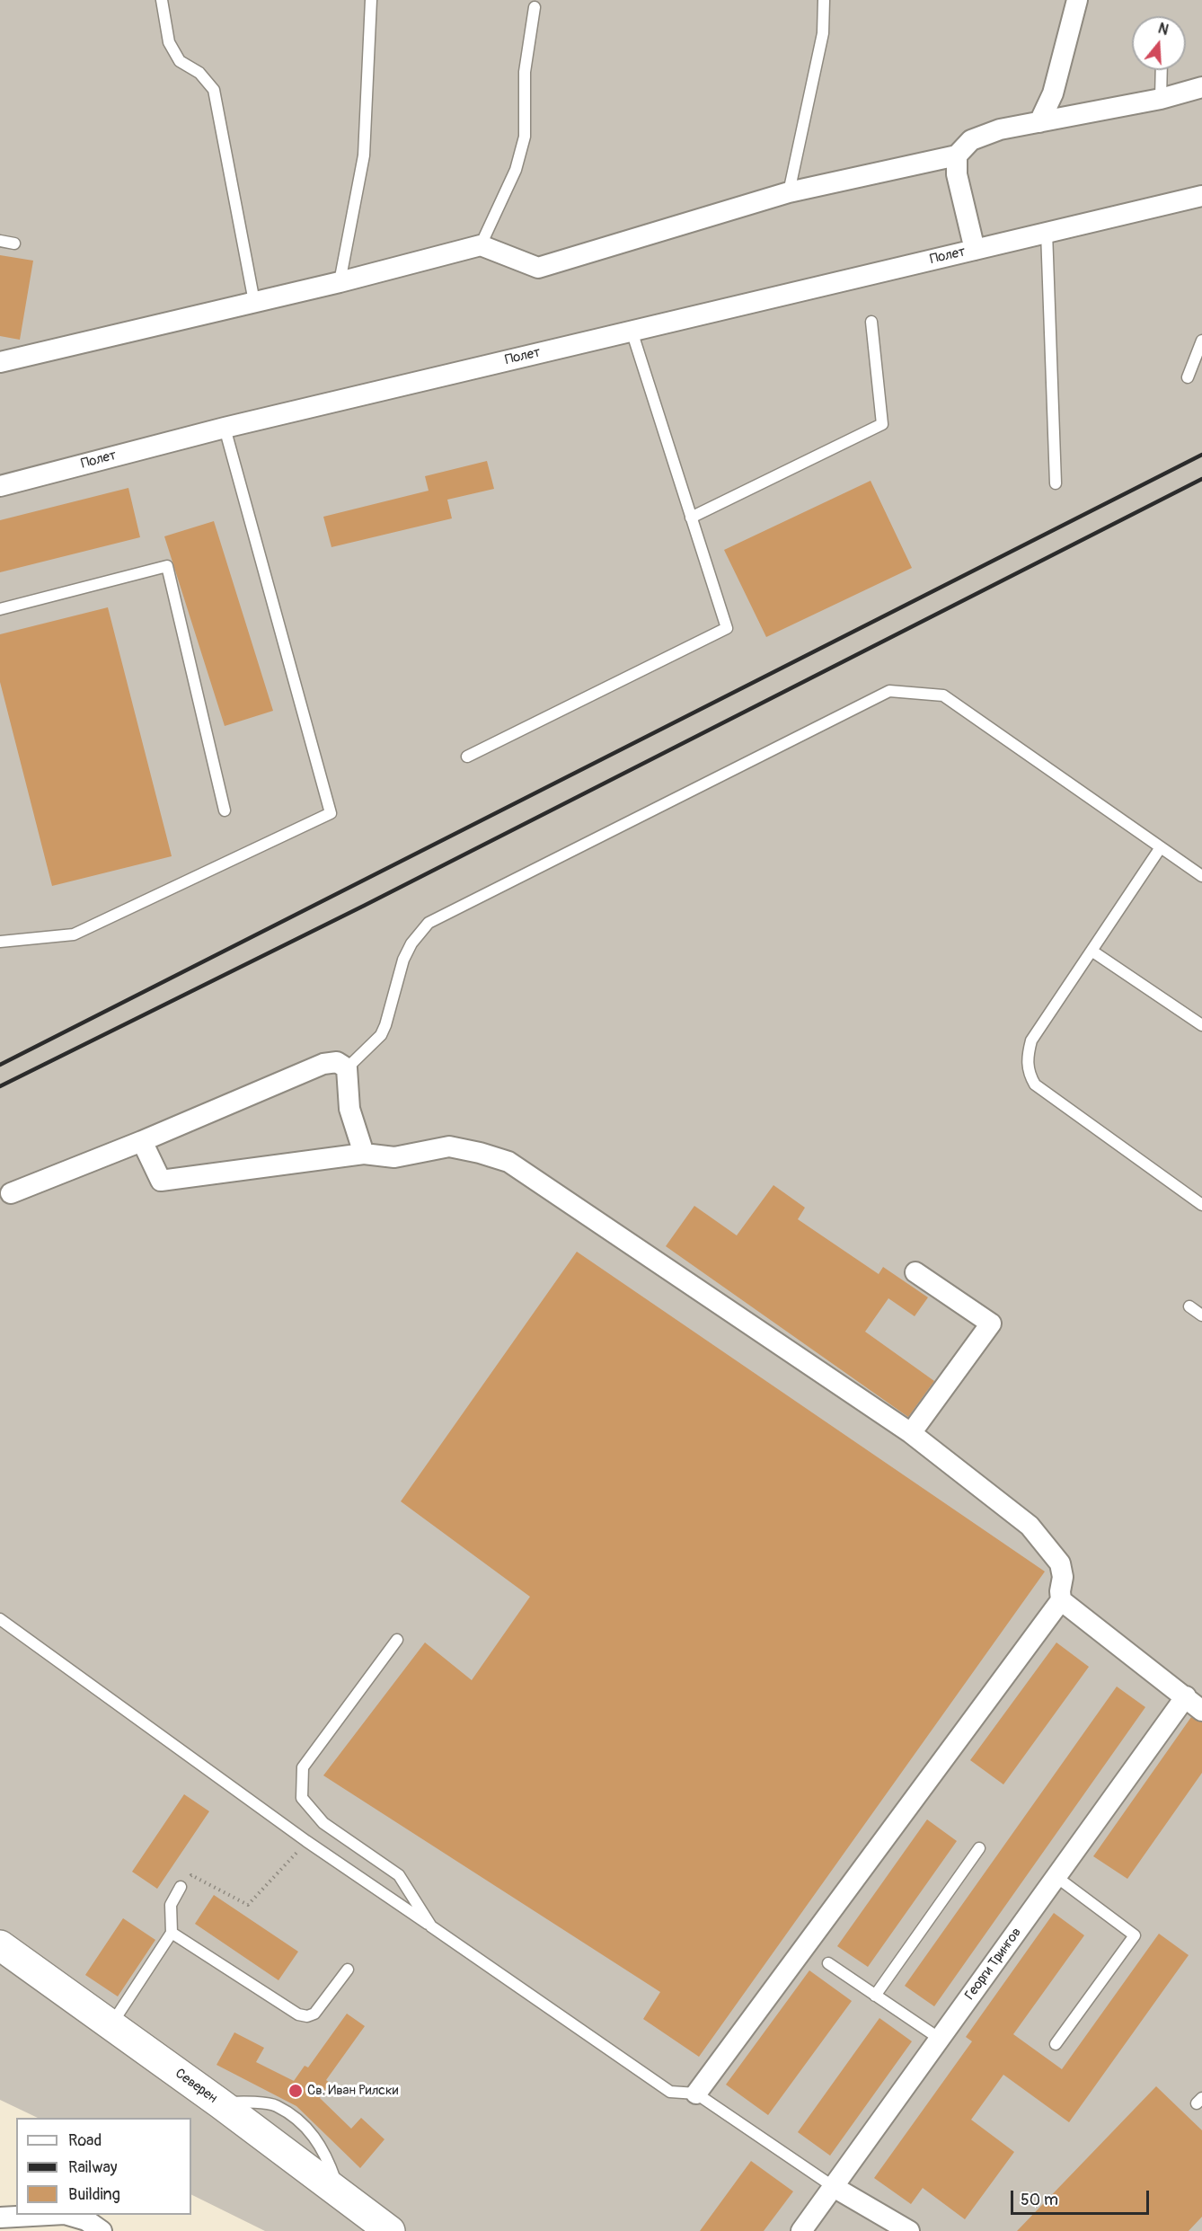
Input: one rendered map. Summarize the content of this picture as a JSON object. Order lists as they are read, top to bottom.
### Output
{
  "streets": {
    "main road": ["Северен"],
    "street": ["Полет", "Георги Трингов"]
  },
  "places": ["Св. Иван Рилски"],
  "legend": ["Road", "Railway", "Building"],
  "scale_bar": "50 m",
  "north": "top"
}
